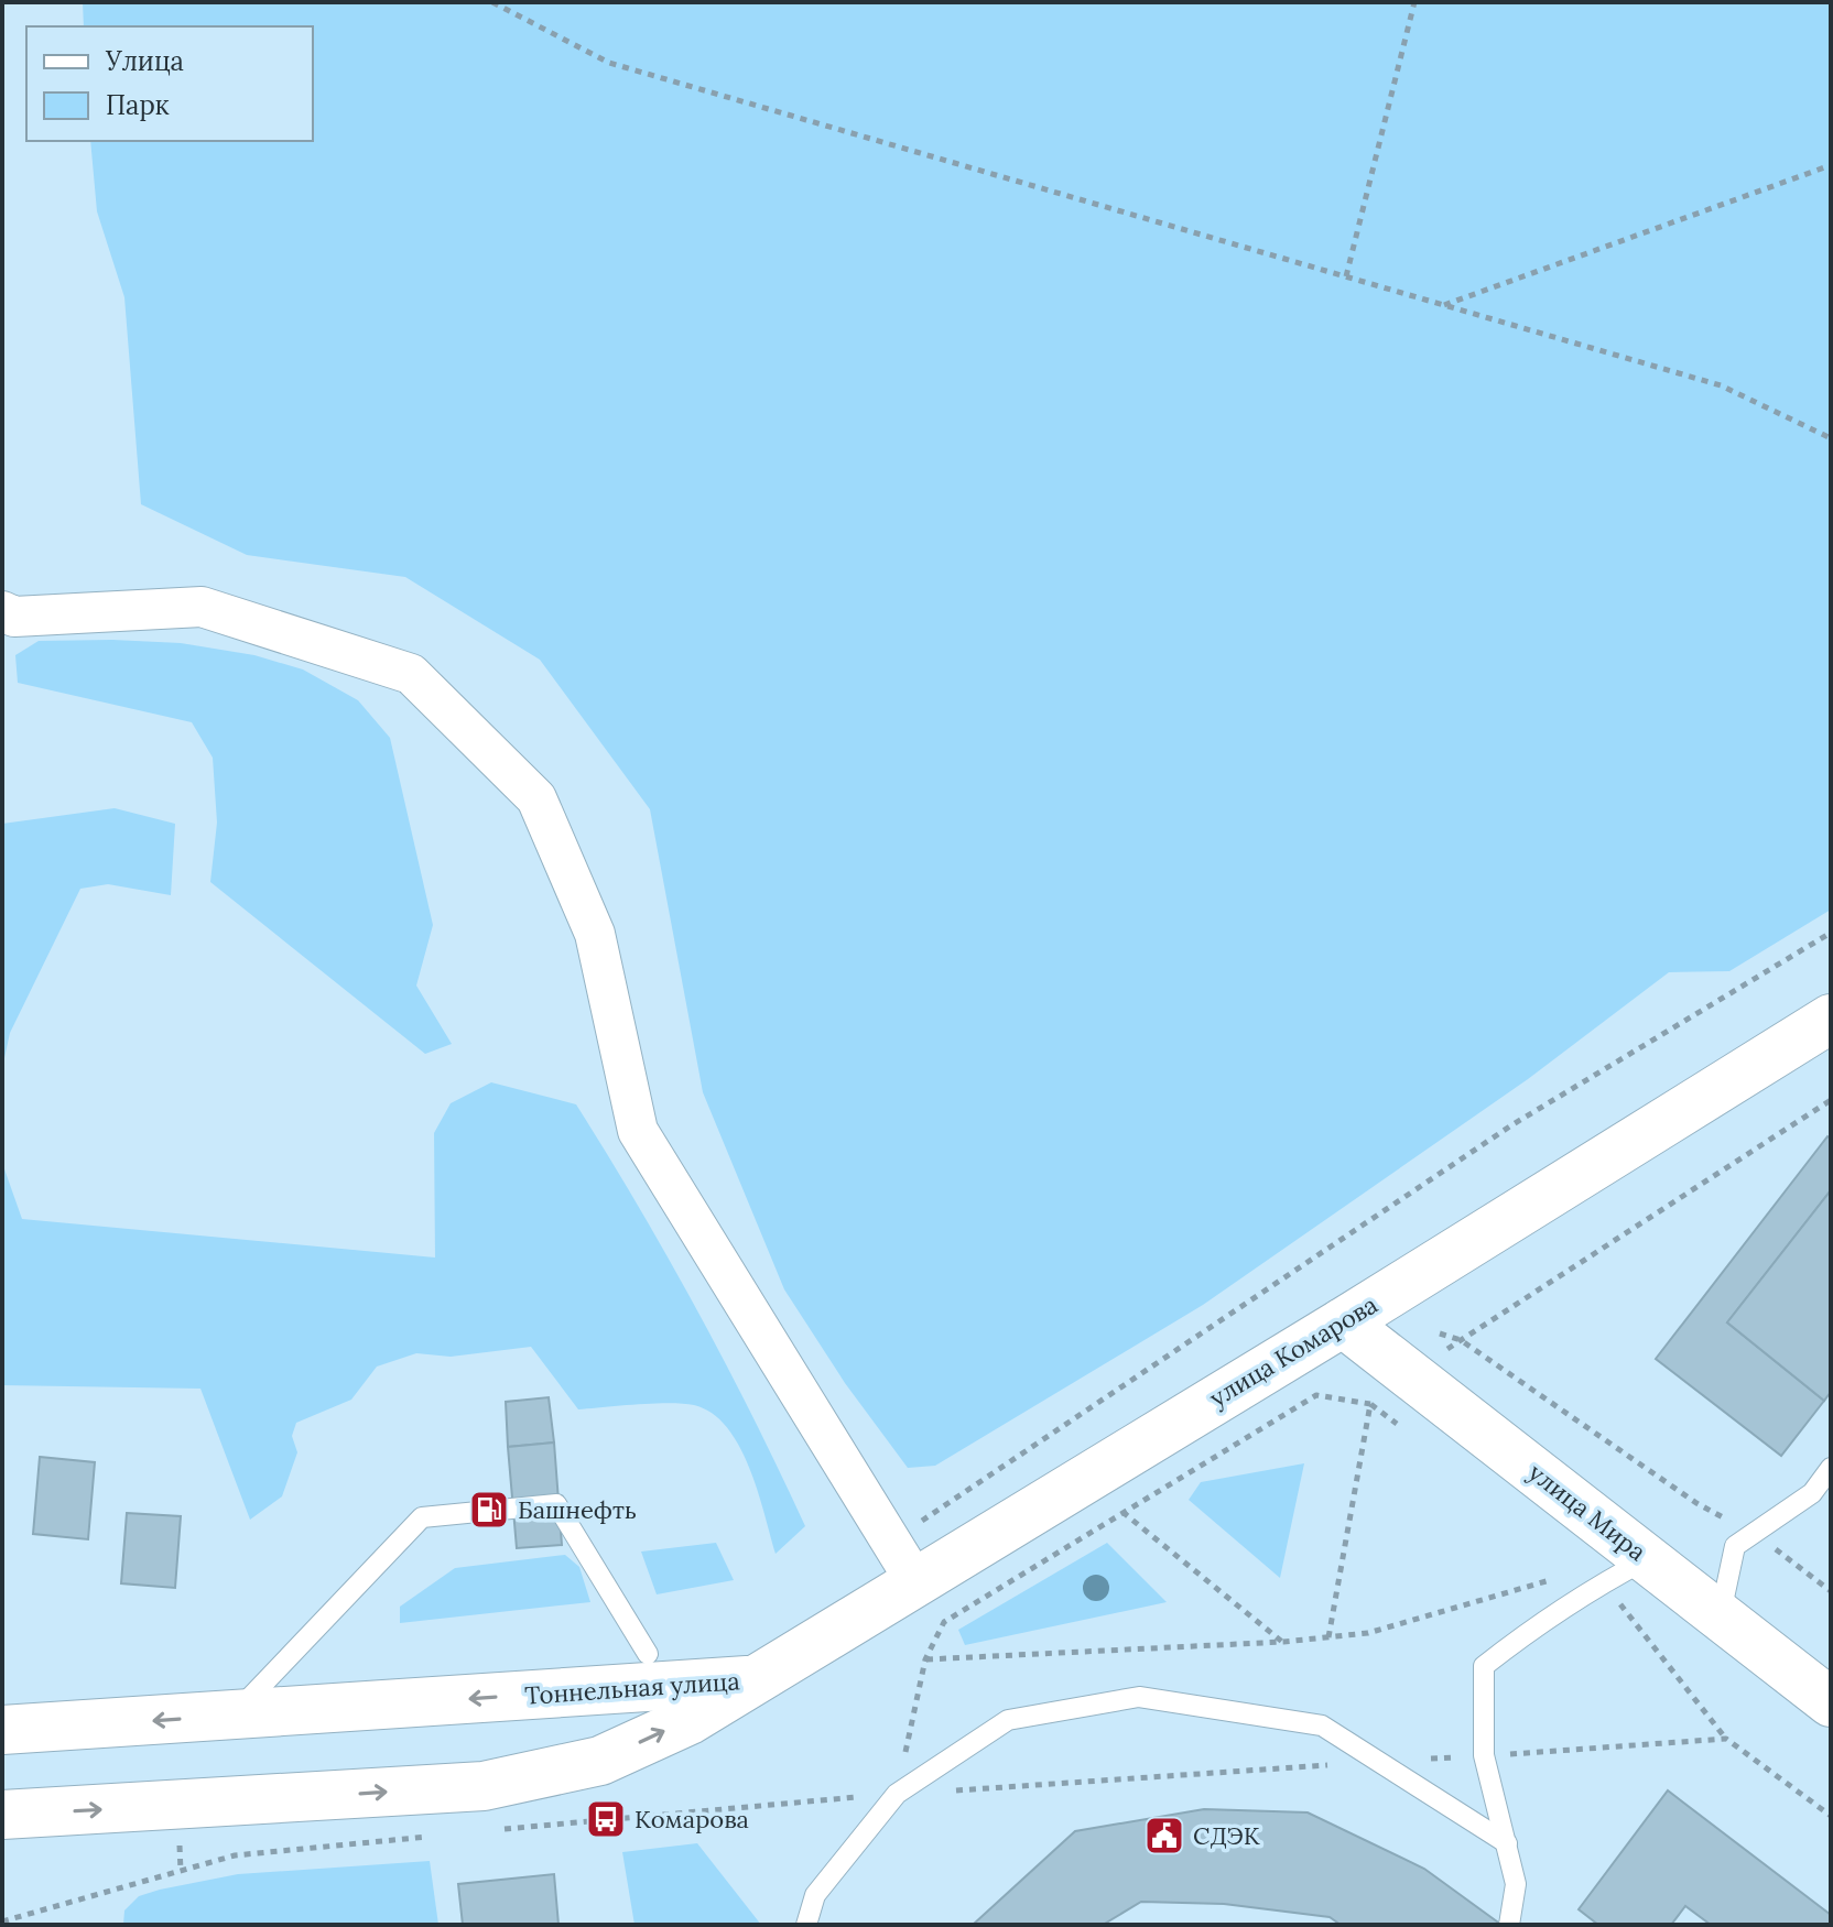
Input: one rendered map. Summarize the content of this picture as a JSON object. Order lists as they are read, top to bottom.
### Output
{
  "streets": {
    "main road": ["улица Комарова", "улица Мира", "Тоннельная улица"]
  },
  "crossings": [
    ["улица Комарова", "улица Мира"],
    ["улица Комарова", "Тоннельная улица"]
  ],
  "places": {
    "fuel station": ["Башнефть"],
    "bus stop": ["Комарова"],
    "public building": ["СДЭК"]
  },
  "legend": ["Улица", "Парк"]
}
